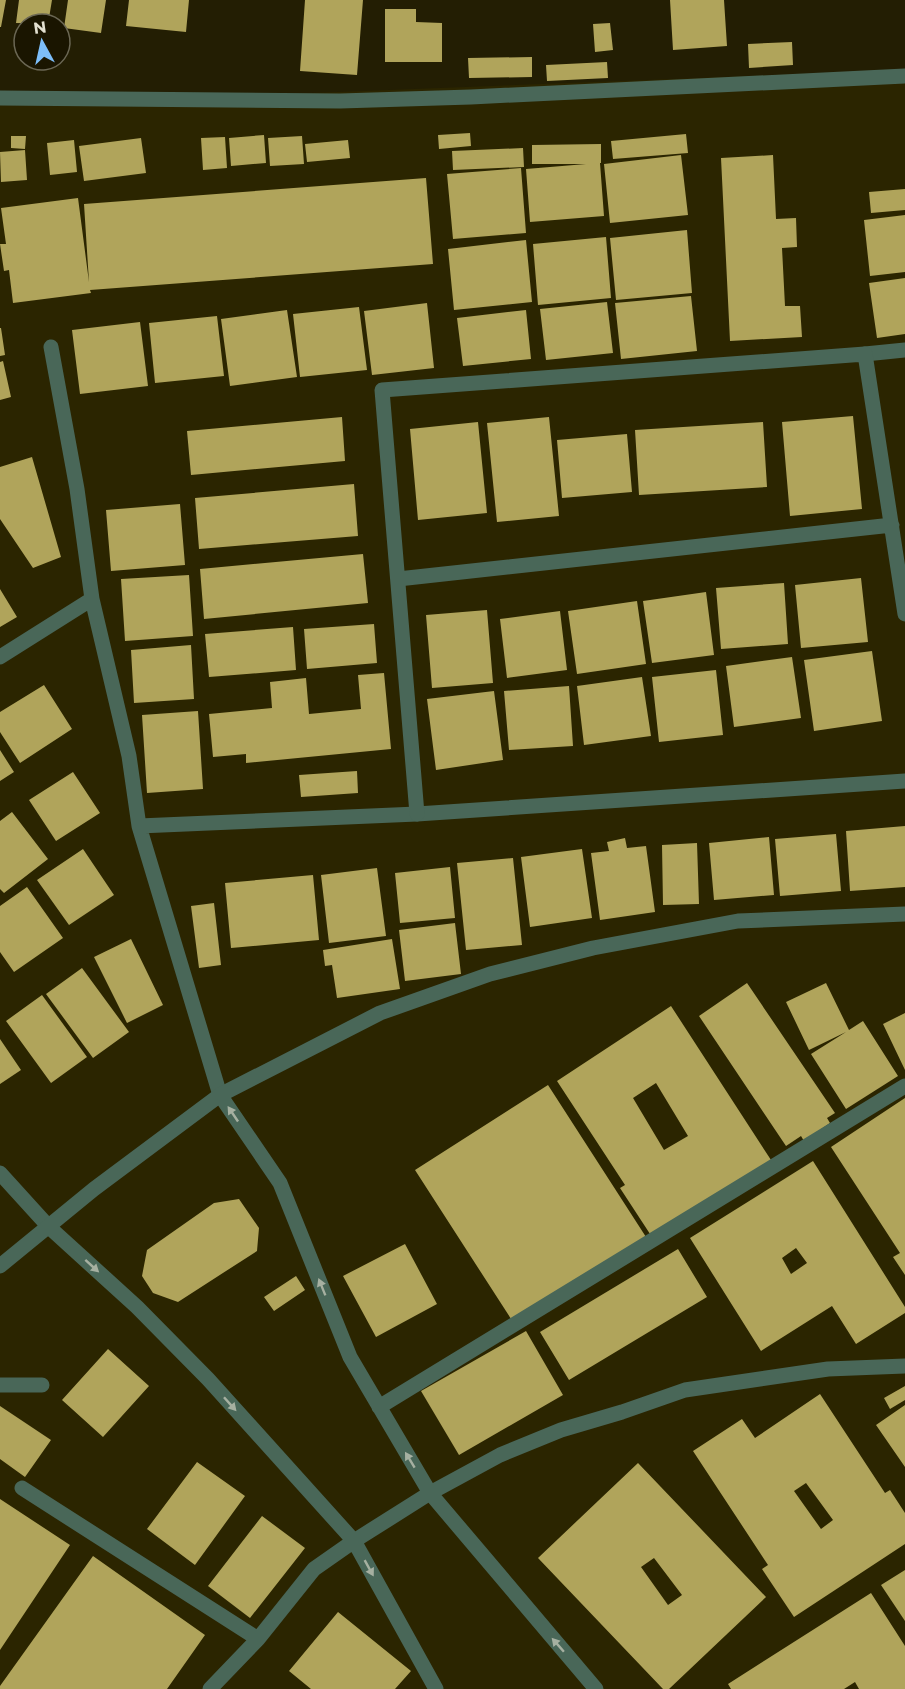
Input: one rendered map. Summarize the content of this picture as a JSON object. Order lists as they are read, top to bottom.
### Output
{
  "north": "top"
}
